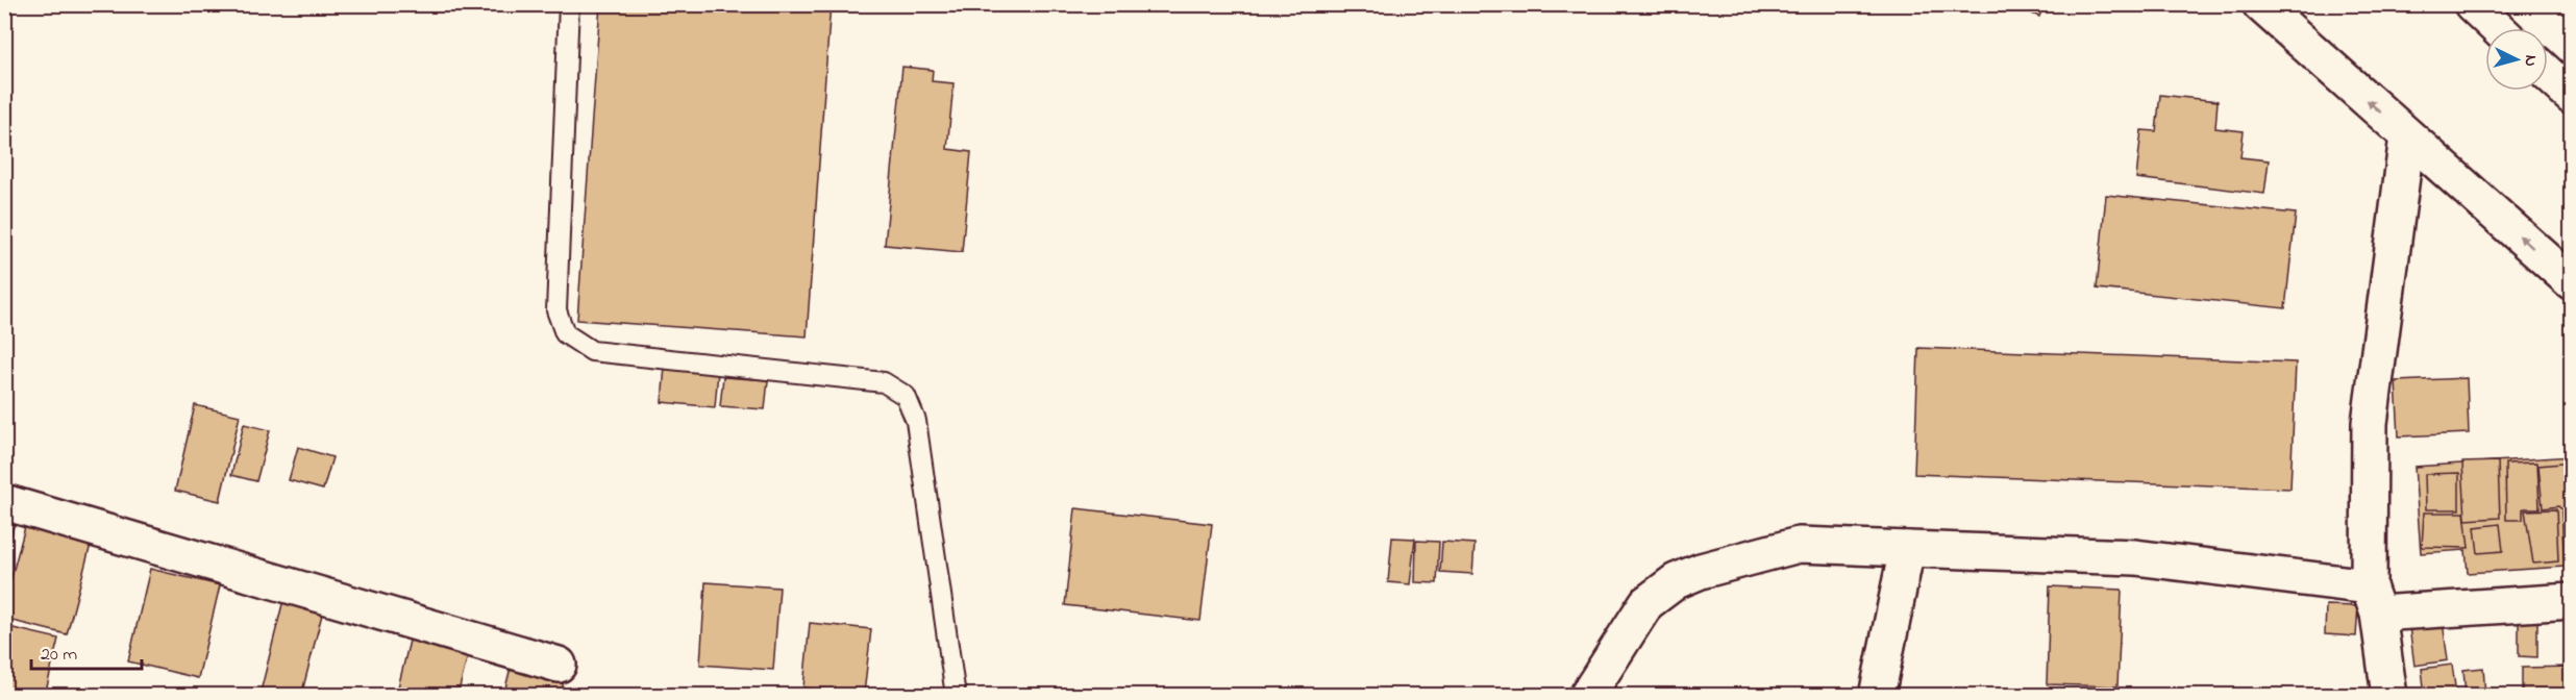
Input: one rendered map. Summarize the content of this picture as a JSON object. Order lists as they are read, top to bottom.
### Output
{
  "scale_bar": "20 m",
  "north": "right"
}
